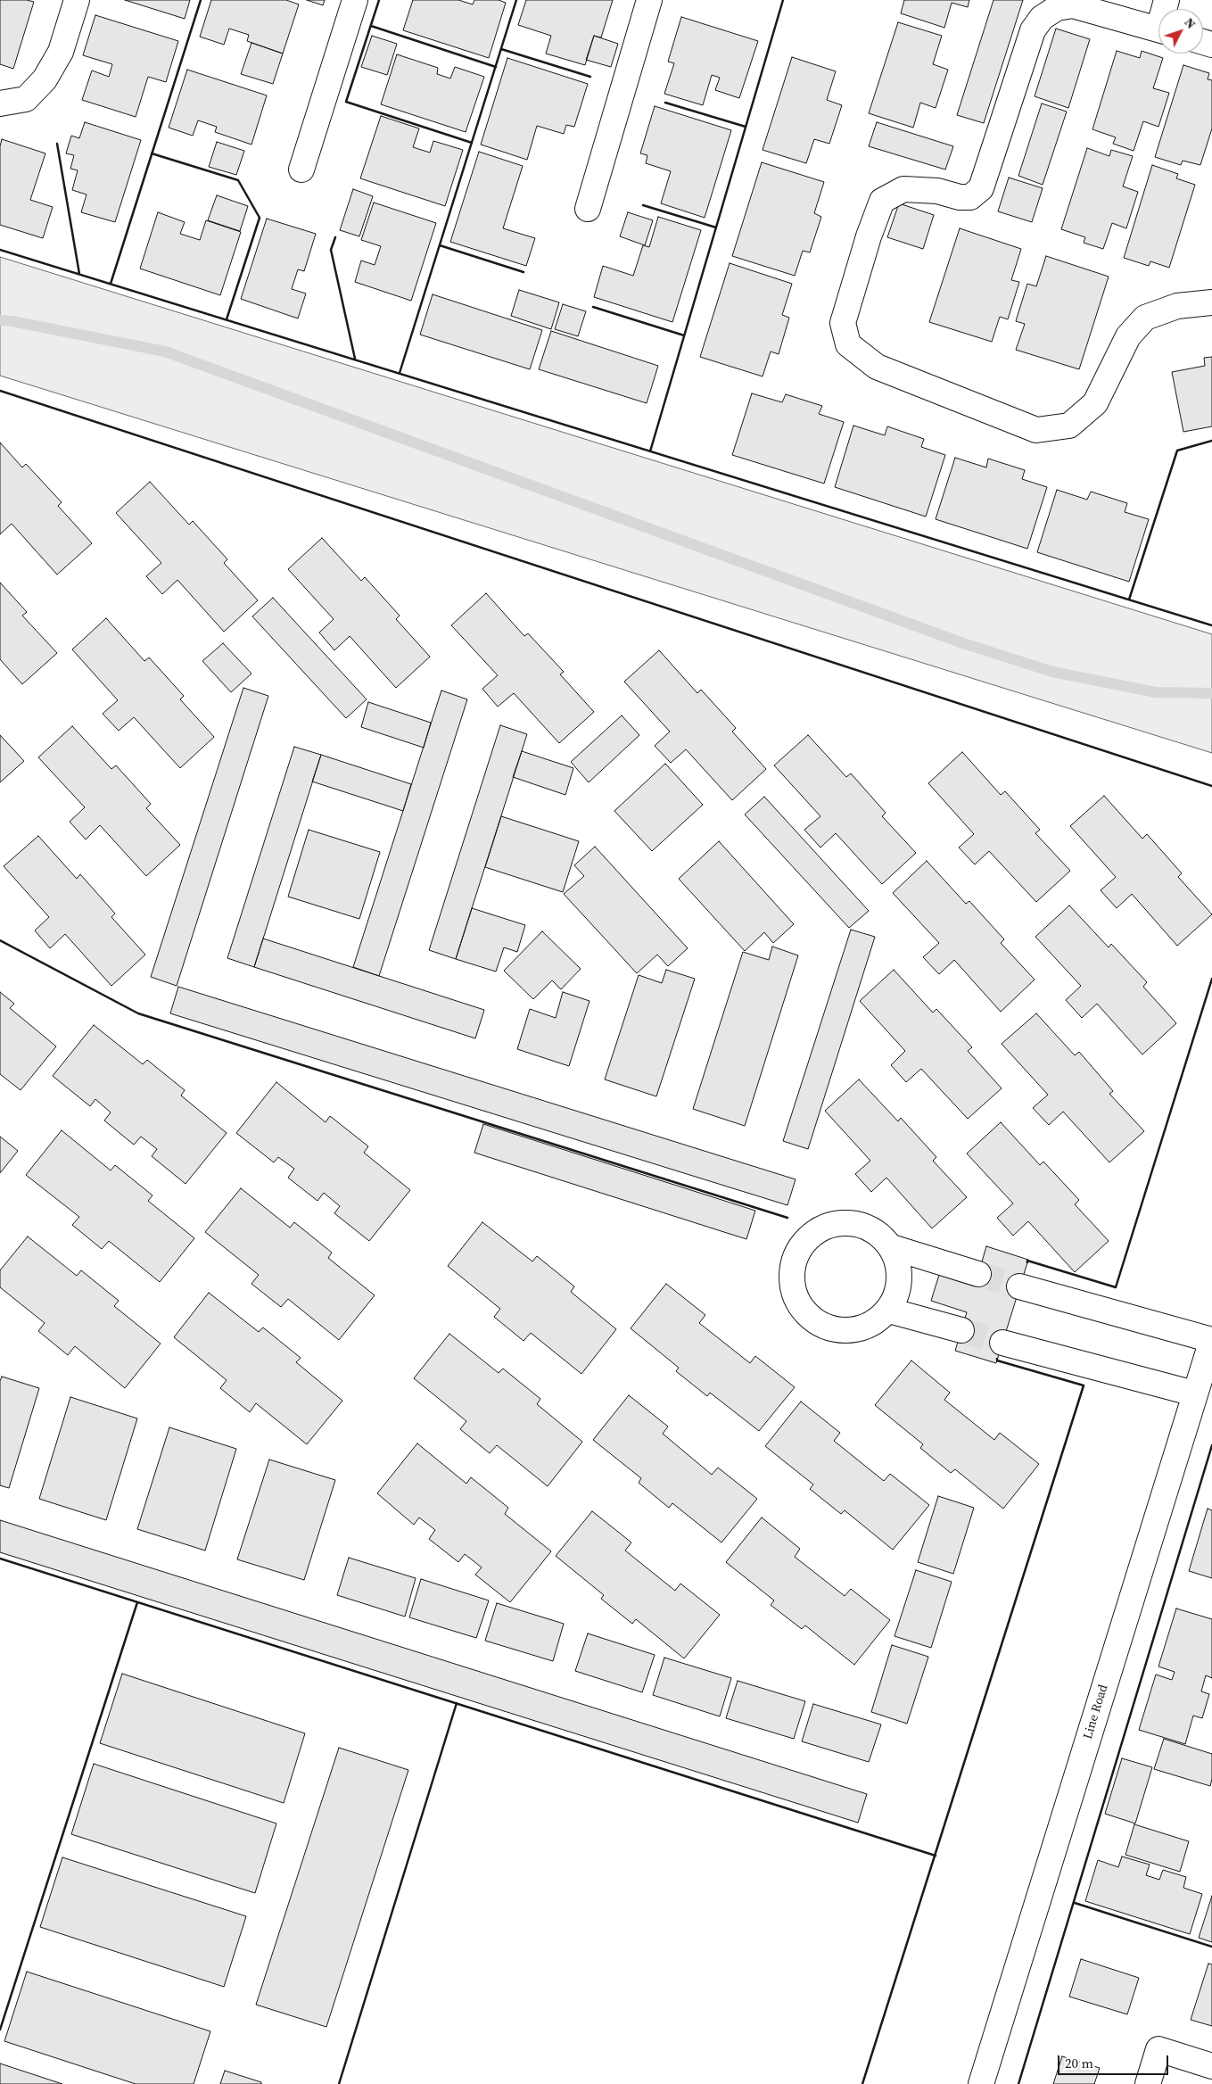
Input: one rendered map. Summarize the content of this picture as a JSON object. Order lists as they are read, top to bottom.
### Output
{
  "streets": {
    "street": ["Line Road"]
  },
  "scale_bar": "20 m",
  "north": "top right"
}
